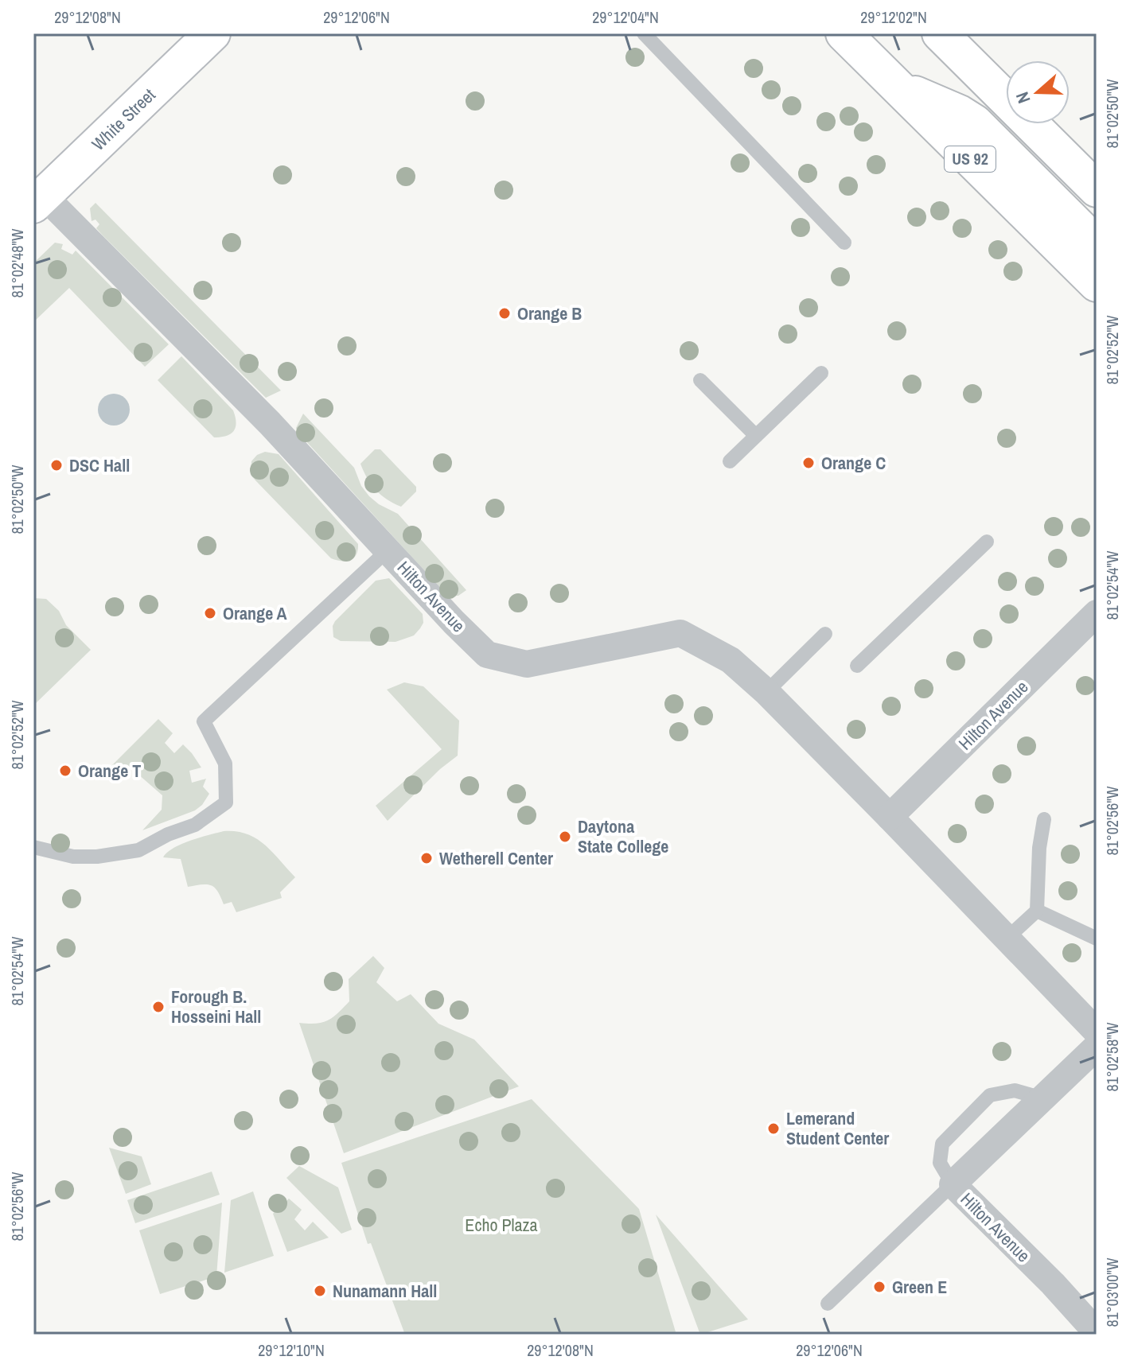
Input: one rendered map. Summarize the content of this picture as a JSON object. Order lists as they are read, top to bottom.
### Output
{
  "streets": {
    "main road": ["White Street", "US 92"],
    "street": ["Hilton Avenue"]
  },
  "crossings": [
    ["White Street", "Hilton Avenue"]
  ],
  "parks": ["Echo Plaza"],
  "places": [
    "Orange B",
    "Orange C",
    "DSC Hall",
    "Orange A",
    "Orange T",
    "Daytona State College",
    "Wetherell Center",
    "Forough B. Hosseini Hall",
    "Lemerand Student Center",
    "Green E",
    "Nunamann Hall"
  ],
  "north": "left",
  "coordinates": [
    "29°12'08\"N",
    "29°12'06\"N",
    "29°12'04\"N",
    "29°12'02\"N",
    "81°02'50\"W",
    "81°02'48\"W",
    "81°02'52\"W",
    "81°02'54\"W",
    "81°02'56\"W",
    "81°02'58\"W",
    "81°03'00\"W",
    "29°12'10\"N"
  ]
}
